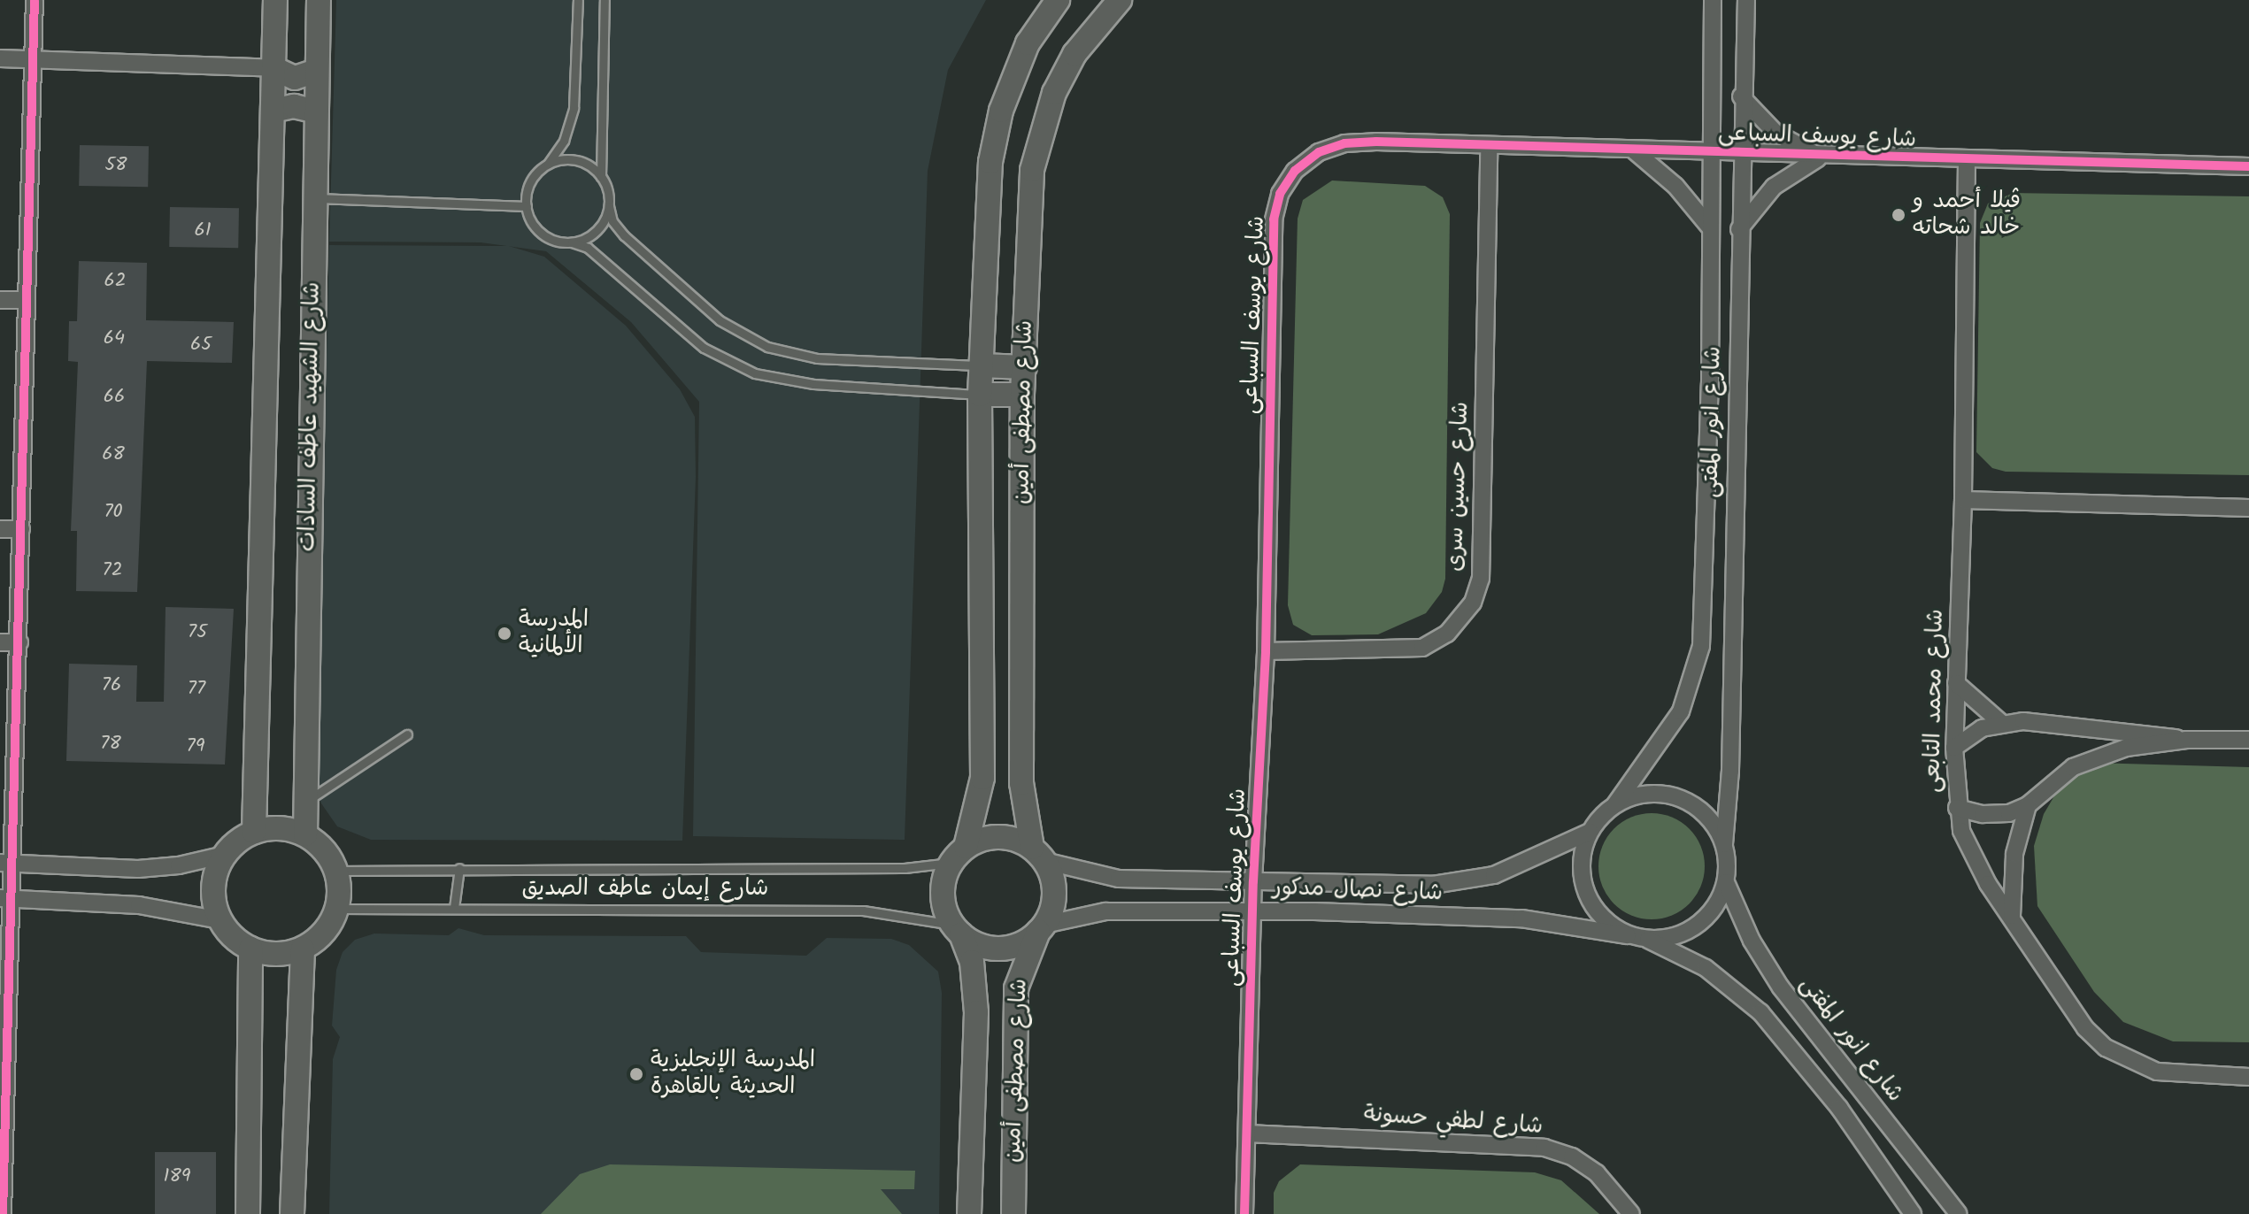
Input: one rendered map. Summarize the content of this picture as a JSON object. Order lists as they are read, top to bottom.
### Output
{
  "streets": {
    "street": [
      "شارع يوسف السباعى",
      "شارع مصطفى أمين",
      "شارع الشهيد عاطف السادات",
      "شارع انور المفتى",
      "شارع حسين سرى",
      "شارع محمد التابعى",
      "شارع نصال مدكور",
      "شارع لطفي حسونة"
    ],
    "lane": ["شارع إيمان عاطف الصديق"]
  },
  "crossings": [
    ["شارع يوسف السباعى", "شارع انور المفتى"],
    ["شارع يوسف السباعى", "شارع حسين سرى"],
    ["شارع يوسف السباعى", "شارع محمد التابعى"],
    ["شارع يوسف السباعى", "شارع نصال مدكور"],
    ["شارع يوسف السباعى", "شارع لطفي حسونة"],
    ["شارع مصطفى أمين", "شارع إيمان عاطف الصديق"],
    ["شارع مصطفى أمين", "شارع نصال مدكور"],
    ["شارع الشهيد عاطف السادات", "شارع إيمان عاطف الصديق"],
    ["شارع انور المفتى", "شارع نصال مدكور"],
    ["شارع إيمان عاطف الصديق", "شارع نصال مدكور"]
  ],
  "places": ["ڤيلا أحمد و خالد شحاته", "المدرسة الألمانية", "المدرسة الإنجليزية الحديثة بالقاهرة"],
  "house_numbers": [
    "58",
    "61",
    "62",
    "64",
    "65",
    "66",
    "68",
    "70",
    "72",
    "75",
    "76",
    "77",
    "78",
    "79",
    "189"
  ]
}
